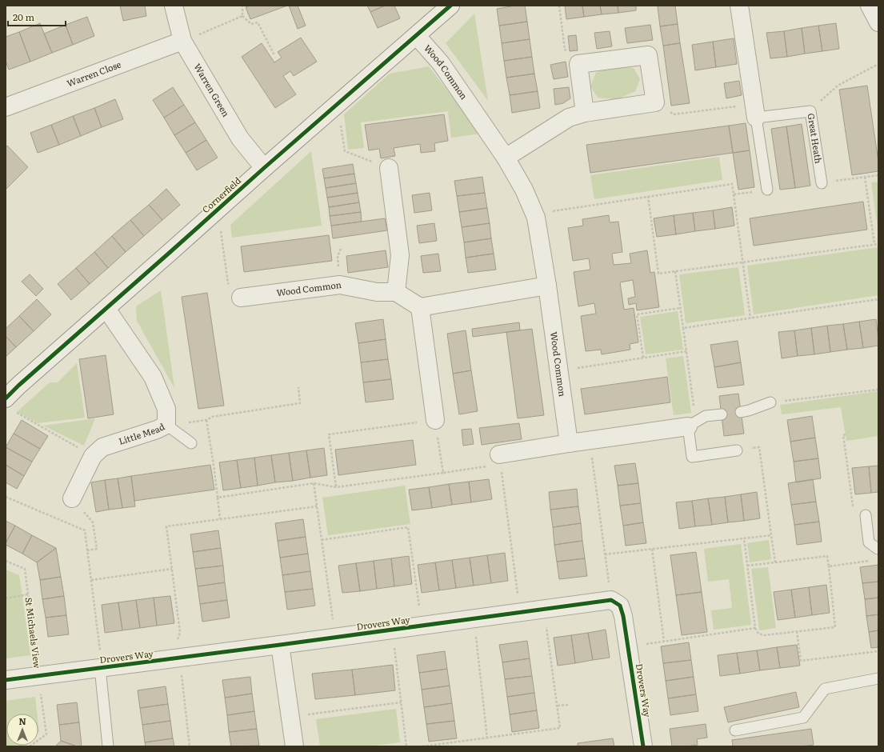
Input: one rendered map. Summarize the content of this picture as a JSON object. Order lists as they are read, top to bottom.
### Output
{
  "streets": {
    "street": [
      "Wood Common",
      "Warren Close",
      "Warren Green",
      "Cornerfield",
      "Little Mead",
      "Drovers Way"
    ],
    "lane": ["Great Heath"],
    "path": ["St Michaels View"]
  },
  "crossings": [
    ["Wood Common", "Cornerfield"],
    ["Warren Close", "Warren Green"],
    ["Warren Green", "Cornerfield"],
    ["Cornerfield", "Little Mead"],
    ["Drovers Way", "St Michaels View"]
  ],
  "scale_bar": "20 m",
  "north": "top"
}
